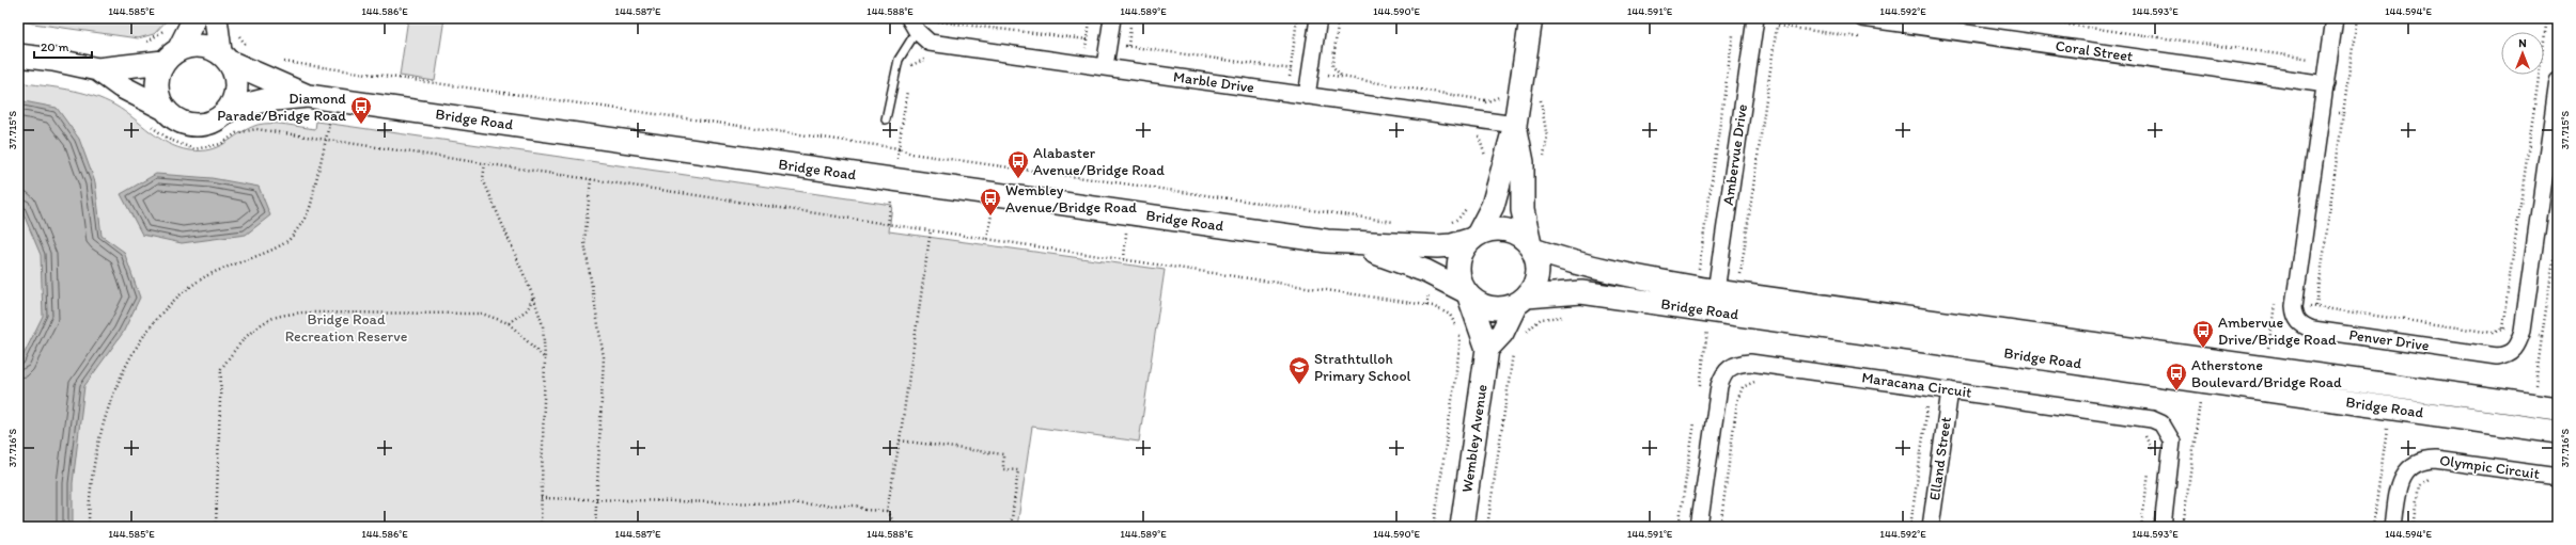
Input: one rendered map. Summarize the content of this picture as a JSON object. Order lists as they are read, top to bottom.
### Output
{
  "streets": {
    "street": [
      "Coral Street",
      "Marble Drive",
      "Bridge Road",
      "Ambervue Drive",
      "Penver Drive",
      "Maracana Circuit",
      "Wembley Avenue",
      "Elland Street",
      "Olympic Circuit"
    ]
  },
  "crossings": [
    ["Coral Street", "Penver Drive"],
    ["Bridge Road", "Ambervue Drive"],
    ["Bridge Road", "Wembley Avenue"],
    ["Maracana Circuit", "Elland Street"]
  ],
  "parks": ["Bridge Road Recreation Reserve"],
  "places": {
    "bus stop": [
      "Diamond Parade/Bridge Road",
      "Alabaster Avenue/Bridge Road",
      "Wembley Avenue/Bridge Road",
      "Ambervue Drive/Bridge Road",
      "Atherstone Boulevard/Bridge Road"
    ],
    "school or university": ["Strathtulloh Primary School"]
  },
  "scale_bar": "20 m",
  "north": "top",
  "coordinates": [
    "144.585°E",
    "144.586°E",
    "144.587°E",
    "144.588°E",
    "144.589°E",
    "144.590°E",
    "144.591°E",
    "144.592°E",
    "144.593°E",
    "144.594°E",
    "37.715°S",
    "37.716°S"
  ]
}
